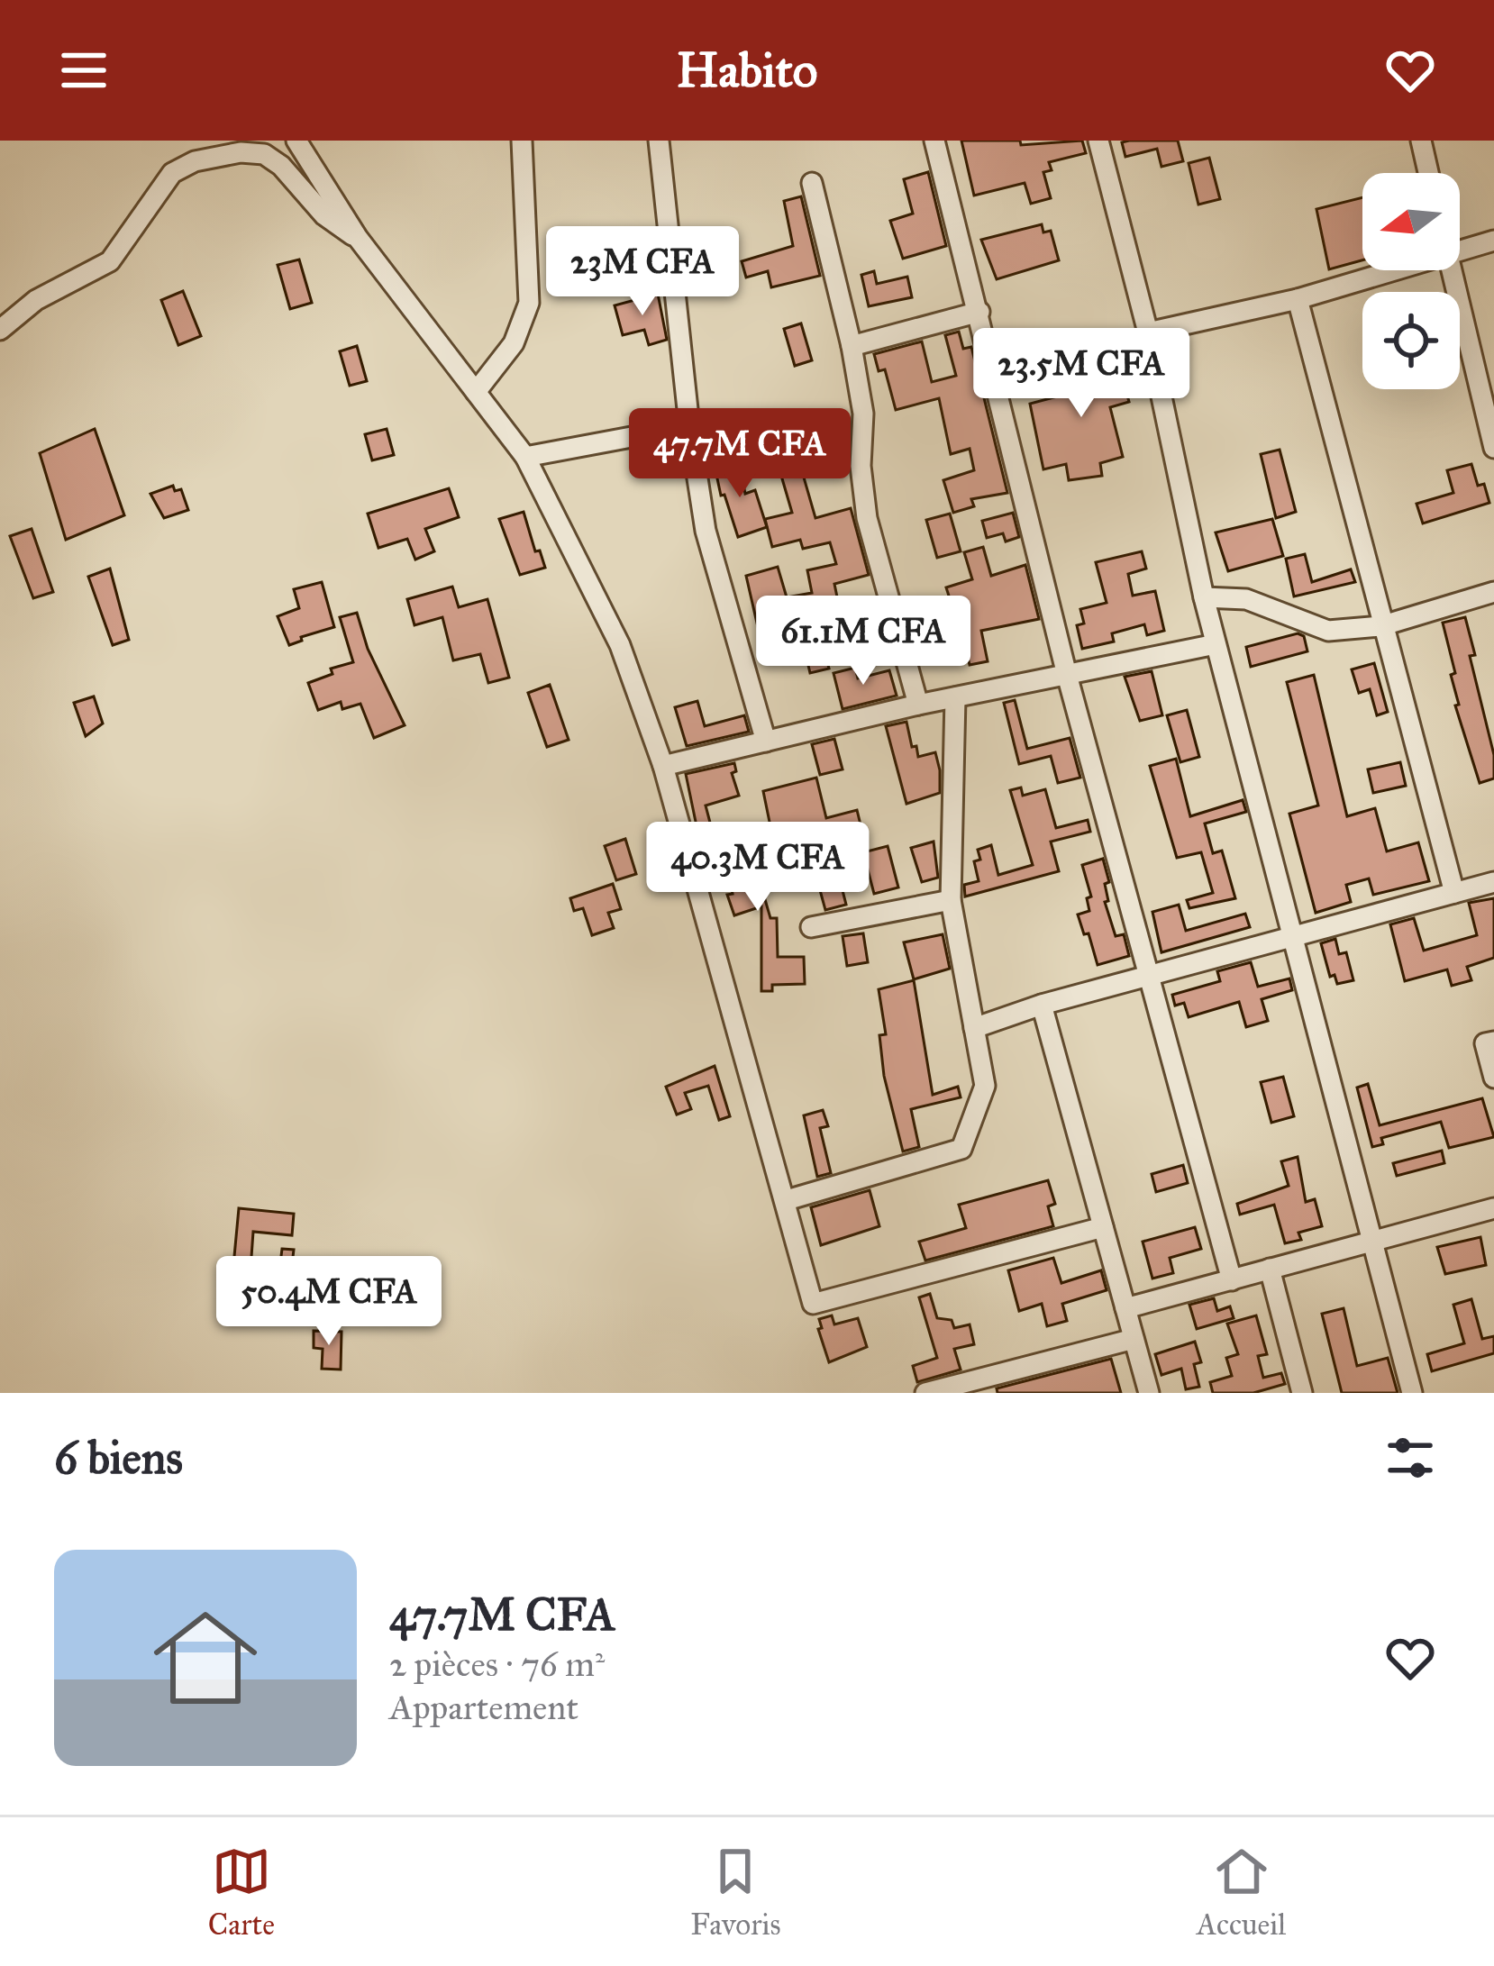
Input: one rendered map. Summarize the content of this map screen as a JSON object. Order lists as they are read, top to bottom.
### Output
{
  "north": "left",
  "page": {
    "header": "Habito",
    "price": [
      "23M CFA",
      "23.5M CFA",
      "47.7M CFA",
      "61.1M CFA",
      "40.3M CFA",
      "50.4M CFA"
    ],
    "heading": "6 biens",
    "list": [
      {
        "name": "47.7M CFA",
        "note": "2 pièces · 76 m² · Appartement"
      }
    ],
    "tabs": ["Carte", "Favoris", "Accueil"]
  }
}
